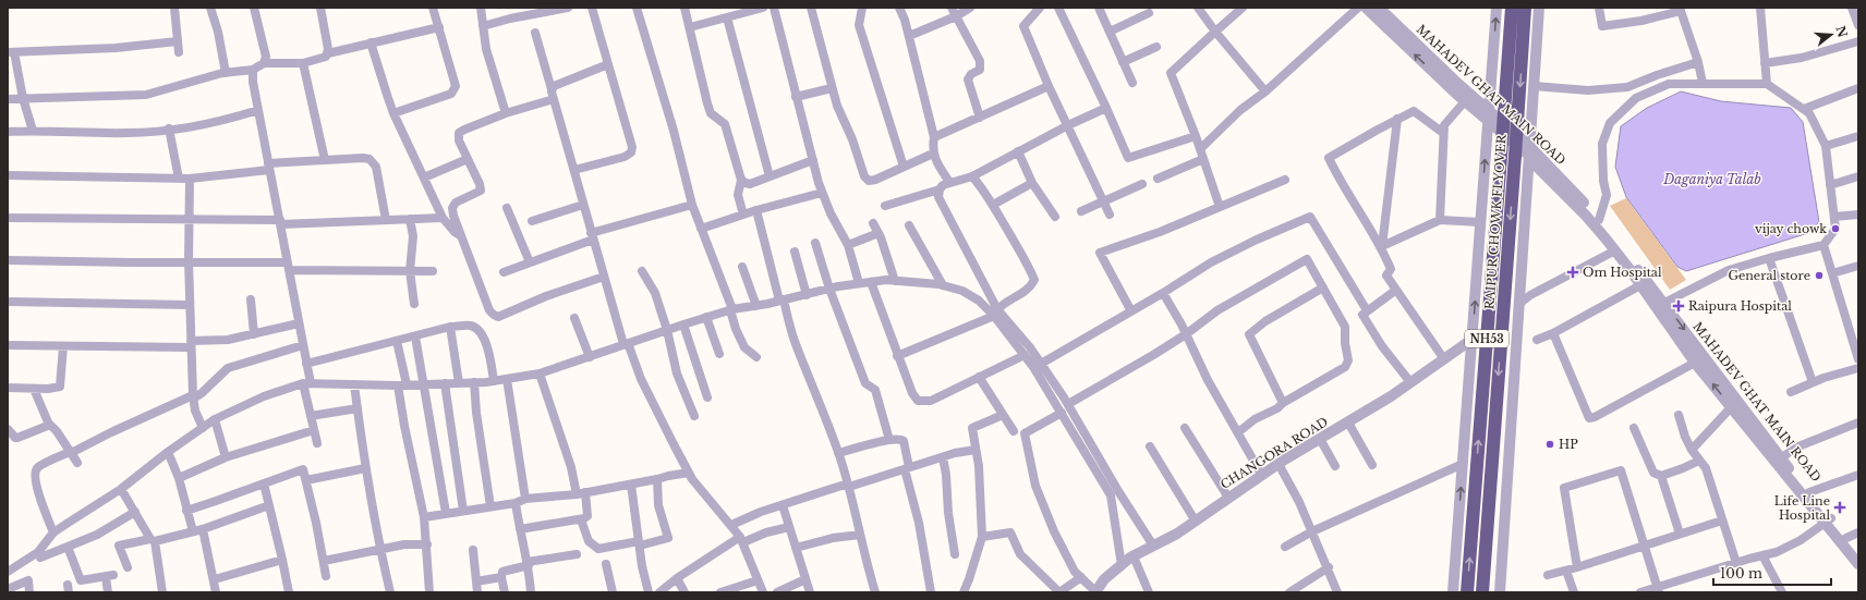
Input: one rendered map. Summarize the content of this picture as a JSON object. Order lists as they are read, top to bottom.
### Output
{
  "streets": {
    "highway": ["RAIPUR CHOWK FLYOVER", "NH53"],
    "street": ["MAHADEV GHAT MAIN ROAD", "CHANGORA ROAD"]
  },
  "water": ["Daganiya Talab"],
  "places": {
    "other": ["vijay chowk", "General store", "HP"],
    "health": ["Om Hospital", "Raipura Hospital", "Life Line Hospital"]
  },
  "scale_bar": "100 m",
  "north": "right"
}
